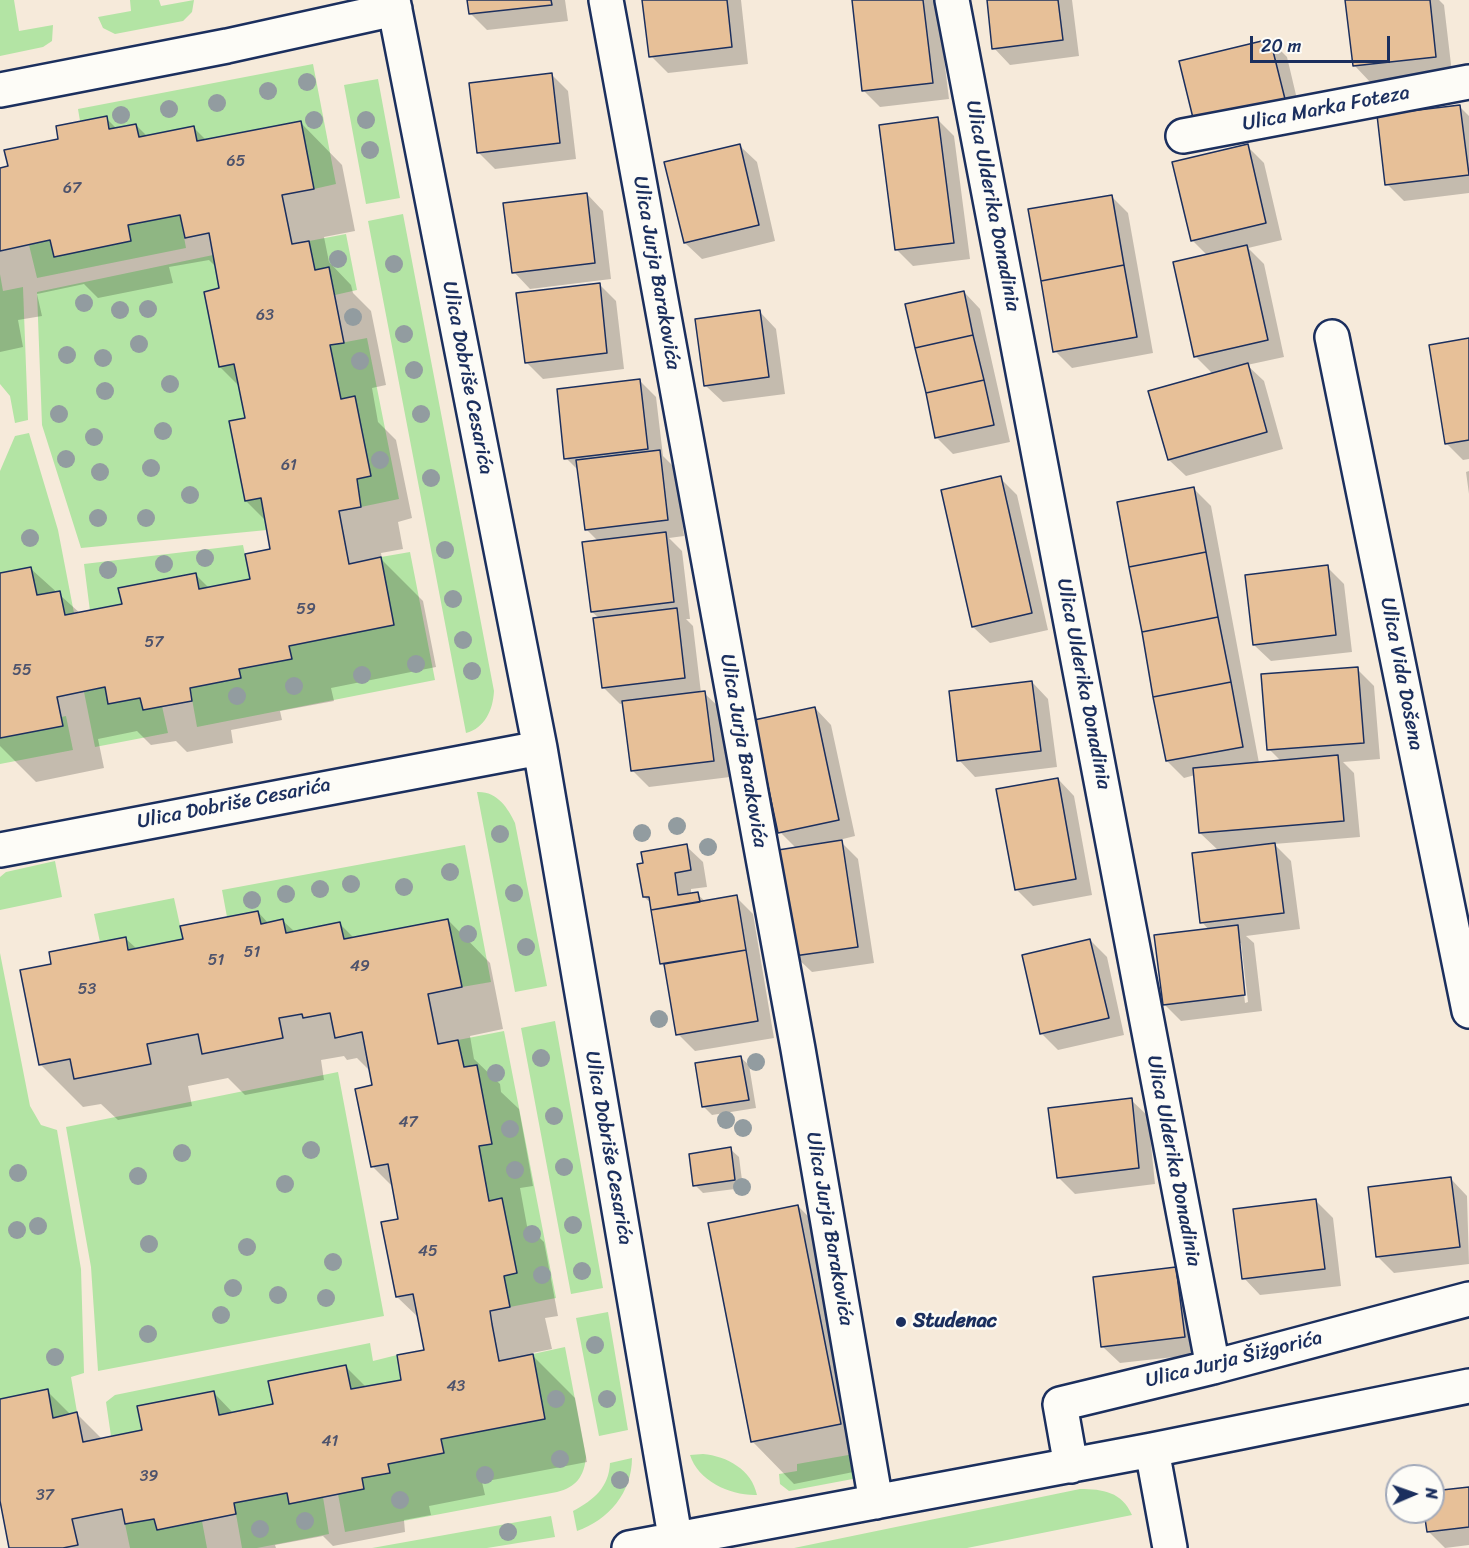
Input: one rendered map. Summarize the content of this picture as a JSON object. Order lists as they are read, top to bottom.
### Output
{
  "streets": {
    "street": [
      "Ulica Marka Foteza",
      "Ulica Ulderika Donadinia",
      "Ulica Jurja Barakovića",
      "Ulica Dobriše Cesarića",
      "Ulica Vida Došena",
      "Ulica Jurja Šižgorića"
    ]
  },
  "crossings": [
    ["Ulica Ulderika Donadinia", "Ulica Jurja Šižgorića"]
  ],
  "places": ["Studenac"],
  "house_numbers": [
    "65",
    "67",
    "63",
    "61",
    "59",
    "57",
    "55",
    "51",
    "51",
    "49",
    "53",
    "47",
    "45",
    "43",
    "41",
    "39",
    "37"
  ],
  "scale_bar": "20 m",
  "north": "right"
}
